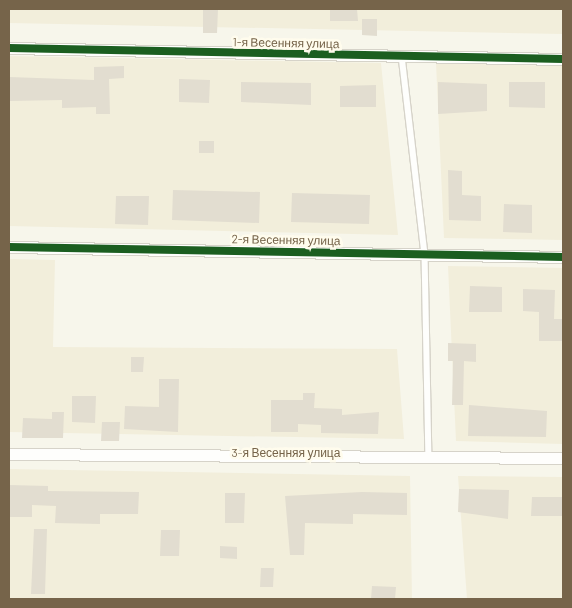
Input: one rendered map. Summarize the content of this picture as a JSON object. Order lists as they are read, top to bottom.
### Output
{
  "streets": {
    "street": ["1-я Весенняя улица", "2-я Весенняя улица", "3-я Весенняя улица"]
  }
}
